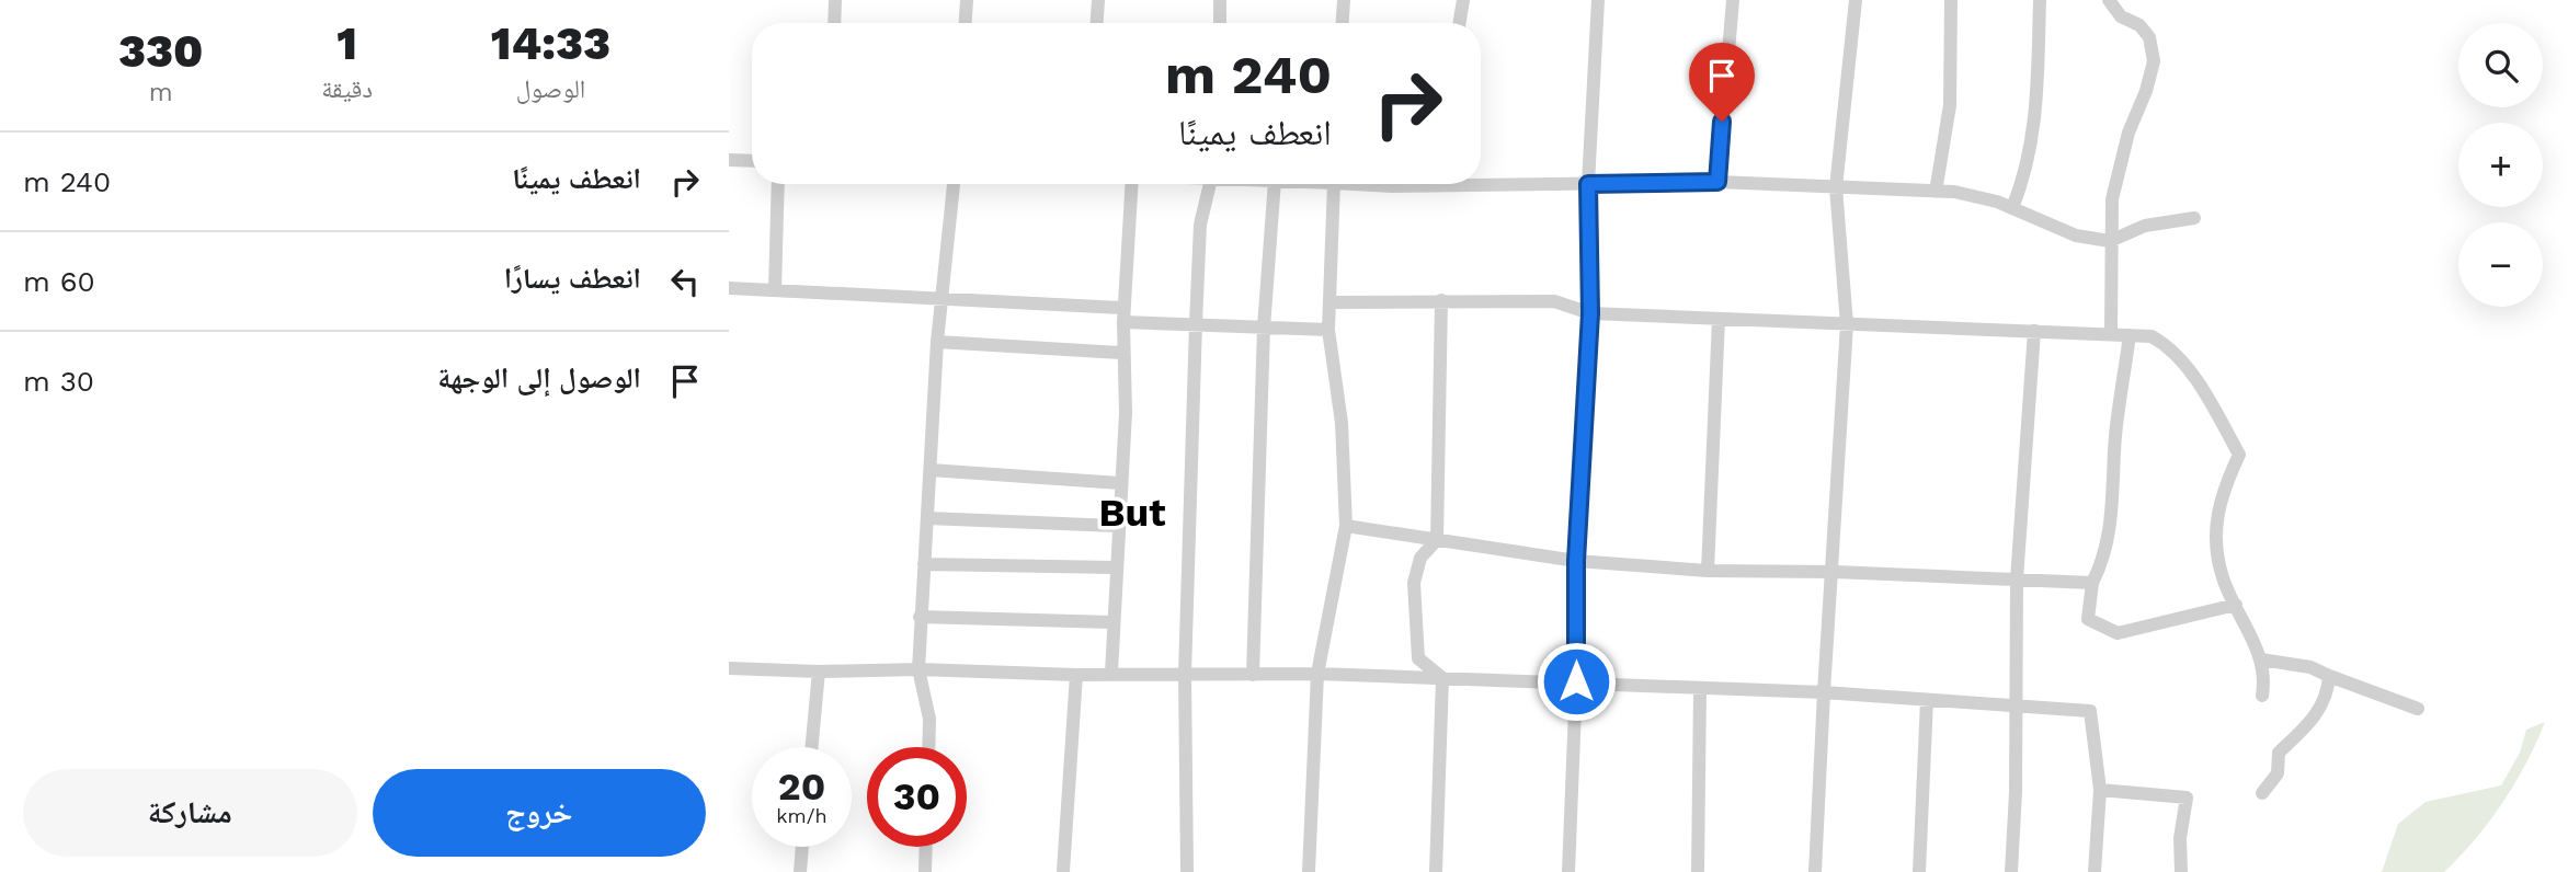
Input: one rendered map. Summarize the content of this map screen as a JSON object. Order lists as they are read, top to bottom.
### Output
{
  "districts": ["But"],
  "page": {
    "eta": [
      "14:33",
      "الوصول",
      "1",
      "دقيقة",
      "330",
      "m"
    ],
    "map_buttons": ["+", "−"],
    "turn": ["240 m", "انعطف يمينًا"],
    "list": [
      {
        "name": "انعطف يمينًا",
        "value": "240 m"
      },
      {
        "name": "انعطف يسارًا",
        "value": "60 m"
      },
      {
        "name": "الوصول إلى الوجهة",
        "value": "30 m"
      }
    ],
    "speed": "20 km/h",
    "limit": "30",
    "buttons": ["خروج", "مشاركة"]
  }
}
